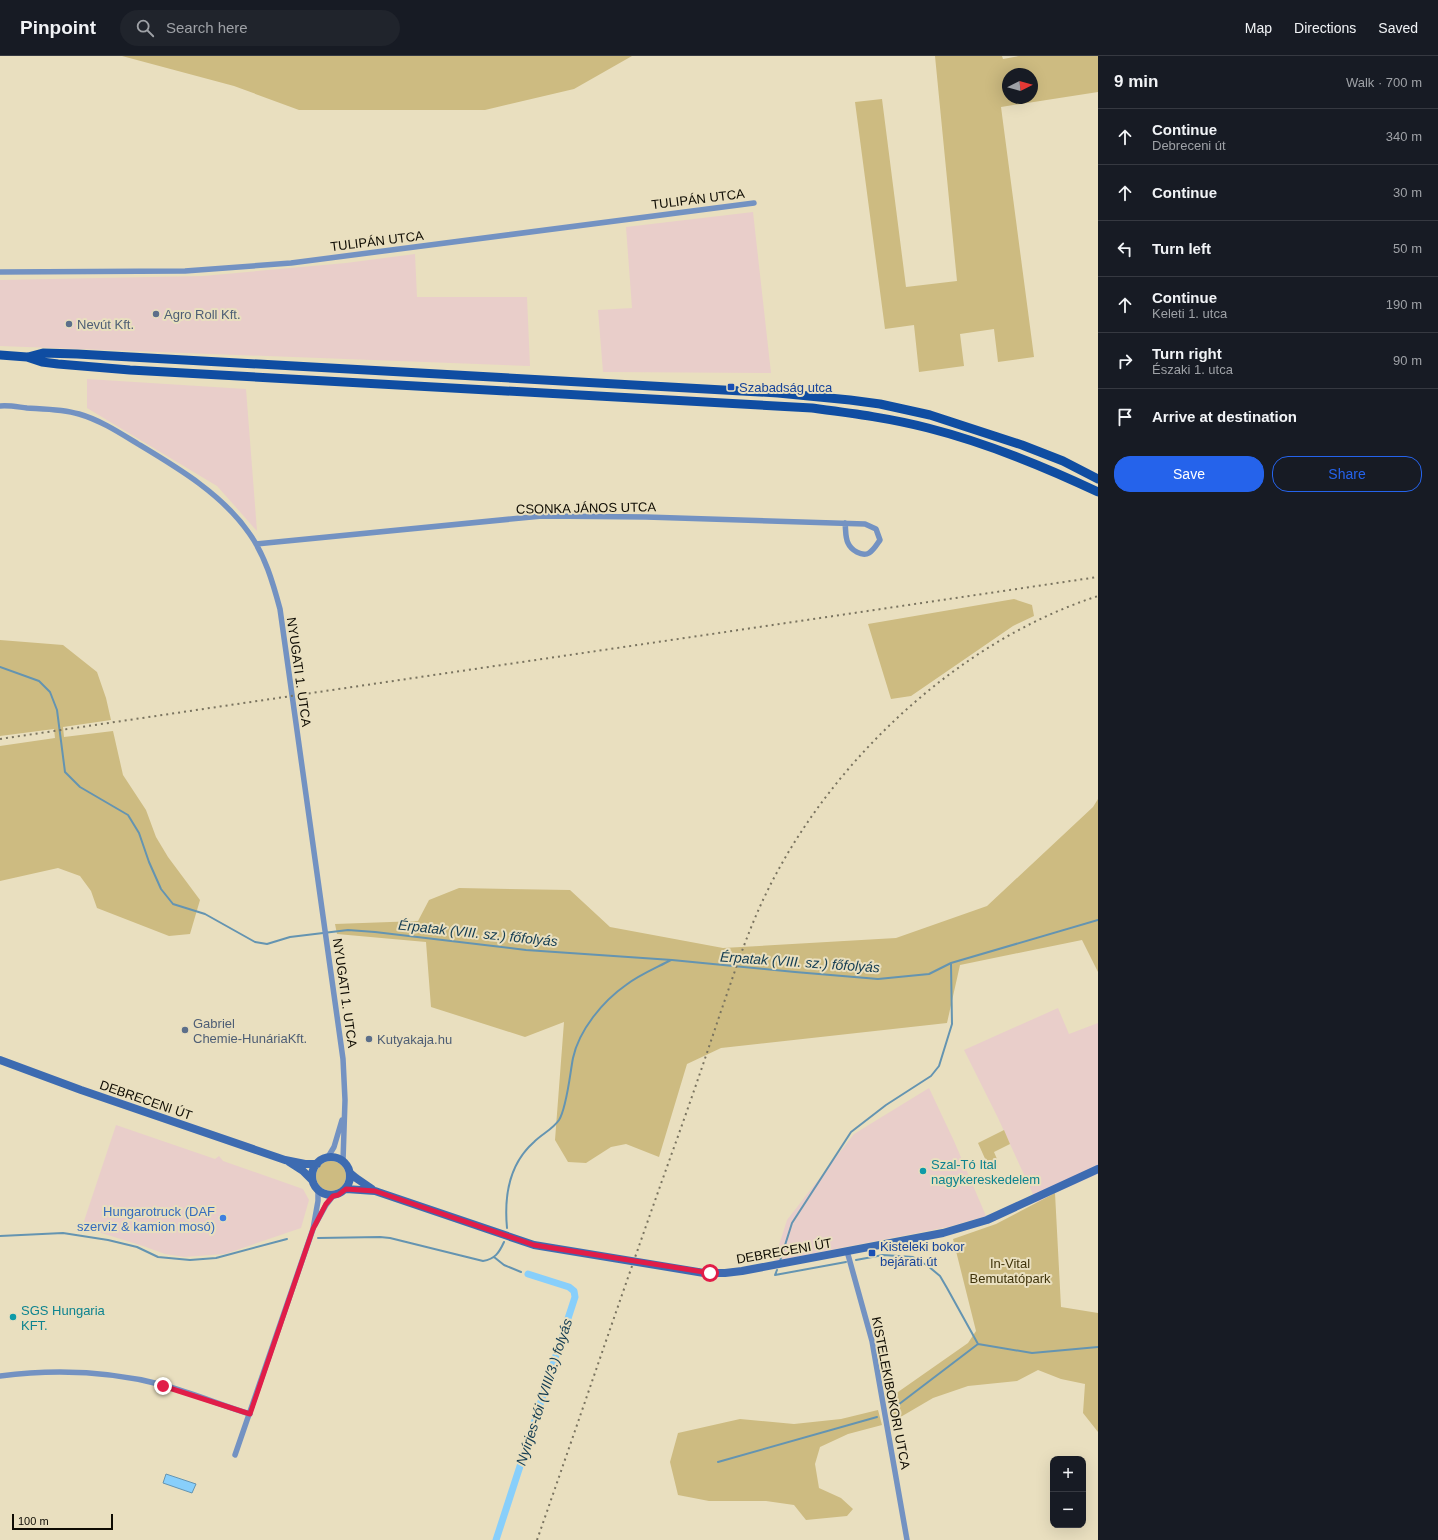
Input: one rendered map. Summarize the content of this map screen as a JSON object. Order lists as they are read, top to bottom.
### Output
{
  "streets": {
    "street": [
      "TULIPÁN UTCA",
      "CSONKA JÁNOS UTCA",
      "NYUGATI 1. UTCA",
      "DEBRECENI ÚT",
      "KISTELEKIBOKORI UTCA"
    ]
  },
  "crossings": [
    ["CSONKA JÁNOS UTCA", "NYUGATI 1. UTCA"],
    ["DEBRECENI ÚT", "KISTELEKIBOKORI UTCA"]
  ],
  "water": ["Érpatak (VIII. sz.) főfolyás", "Nyírjes-tói (VIII/3.) folyás"],
  "parks": ["In-Vital Bemutatópark"],
  "places": {
    "other": [
      "Agro Roll Kft.",
      "Nevút Kft.",
      "Gabriel Chemie-HunáriaKft.",
      "Kutyakaja.hu",
      "Szal-Tó Ital nagykereskedelem",
      "Hungarotruck (DAF szerviz & kamion mosó)",
      "SGS Hungaria KFT."
    ],
    "transit": ["Szabadság utca", "Kisteleki bokor bejárati út"]
  },
  "scale_bar": "100 m",
  "north": "right",
  "page": {
    "header": "Pinpoint",
    "search": "Search here",
    "nav": ["Map", "Directions", "Saved"],
    "heading": ["9 min", "Walk · 700 m"],
    "list": [
      ["Continue", "Debreceni út", "340 m"],
      ["Continue", "30 m"],
      ["Turn left", "50 m"],
      ["Continue", "Keleti 1. utca", "190 m"],
      ["Turn right", "Északi 1. utca", "90 m"],
      "Arrive at destination"
    ],
    "buttons": ["Save", "Share"],
    "map_buttons": ["+", "−"],
    "scale": "100 m"
  }
}
